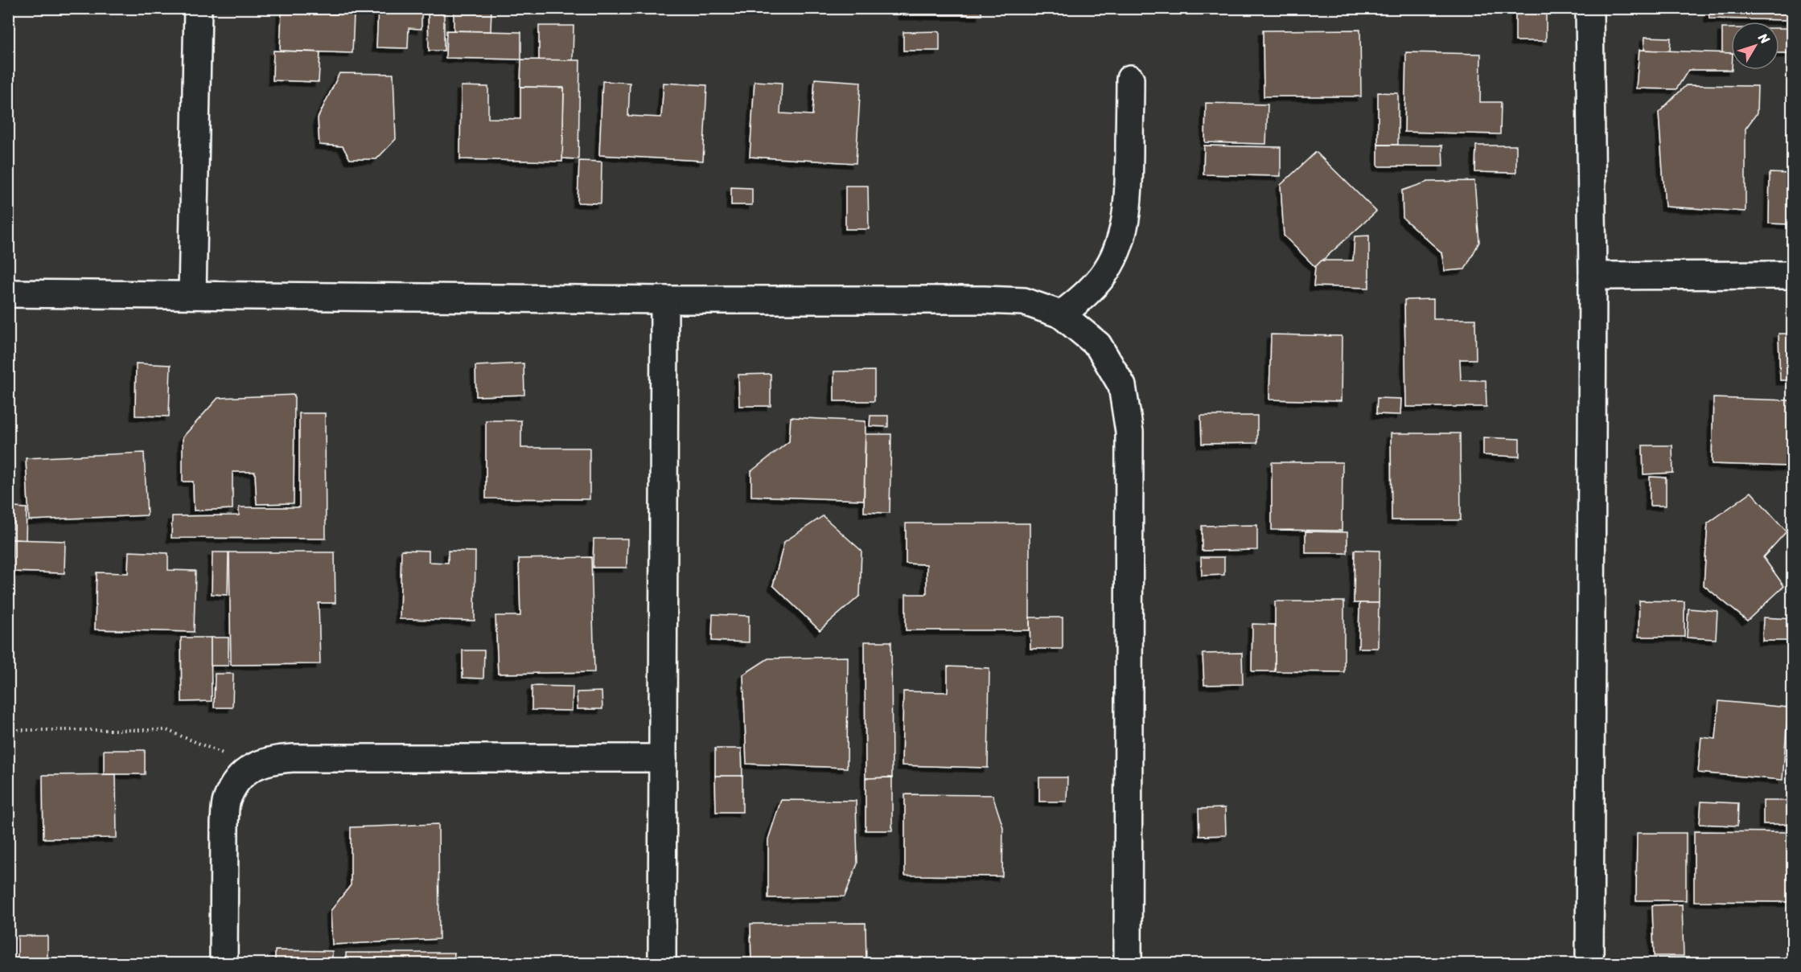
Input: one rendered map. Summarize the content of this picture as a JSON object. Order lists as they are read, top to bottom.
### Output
{
  "north": "top right"
}
